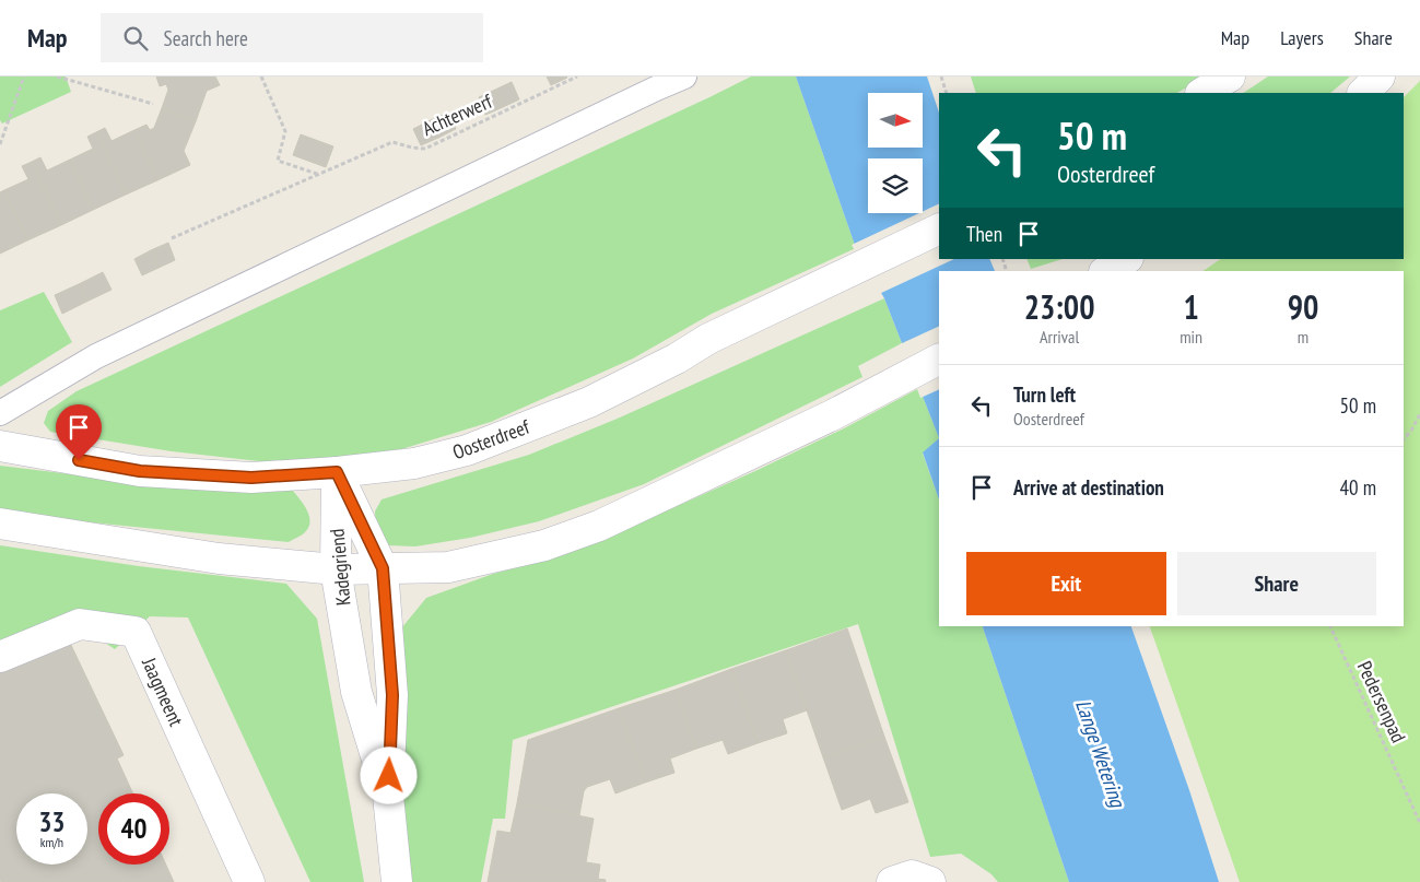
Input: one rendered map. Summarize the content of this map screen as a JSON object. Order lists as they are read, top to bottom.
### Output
{
  "streets": {
    "main road": ["Oosterdreef", "Kadegriend", "Jaagmeent"],
    "path": ["Achterwerf", "Pedersenpad"]
  },
  "crossings": [
    ["Oosterdreef", "Kadegriend"]
  ],
  "water": ["Lange Wetering"],
  "north": "right",
  "page": {
    "header": "Map",
    "search": "Search here",
    "nav": ["Map", "Layers", "Share"],
    "turn": ["50 m", "Oosterdreef"],
    "then": "Then",
    "eta": [
      "23:00",
      "Arrival",
      "1",
      "min",
      "90",
      "m"
    ],
    "list": [
      {
        "name": "Turn left",
        "note": "Oosterdreef",
        "value": "50 m"
      },
      {
        "name": "Arrive at destination",
        "value": "40 m"
      }
    ],
    "buttons": ["Exit", "Share"],
    "speed": "33 km/h",
    "limit": "40"
  }
}
